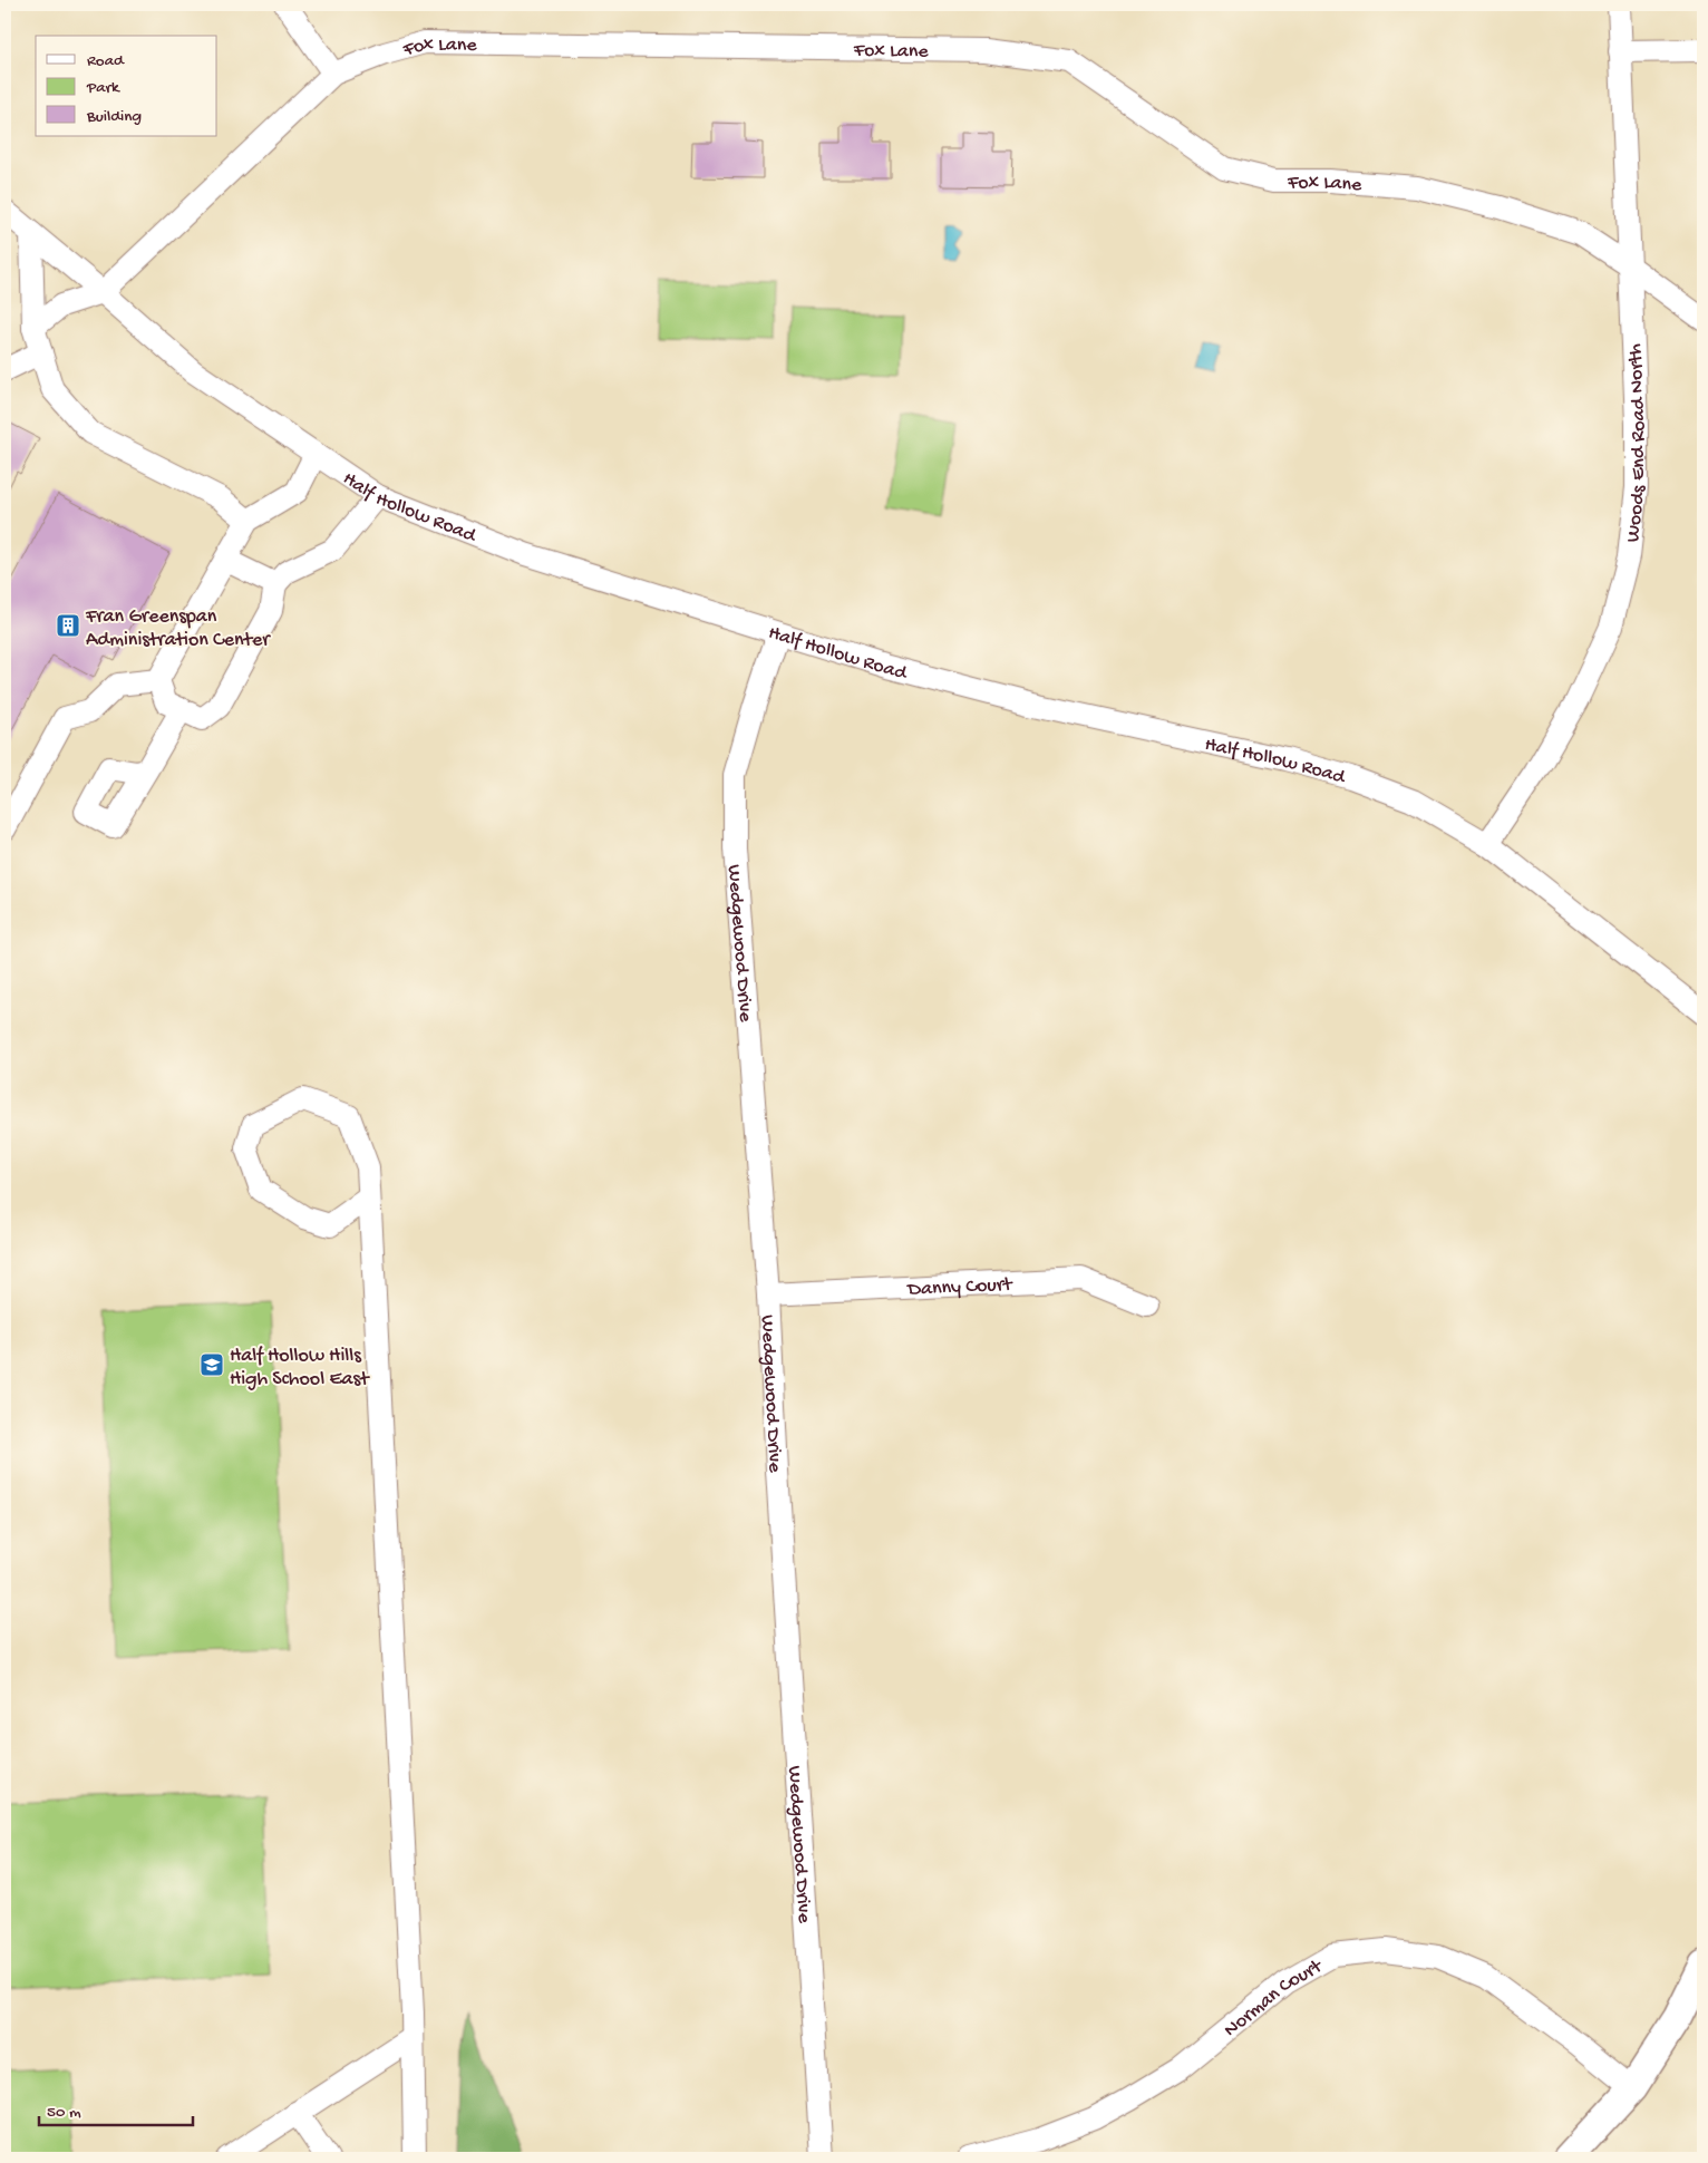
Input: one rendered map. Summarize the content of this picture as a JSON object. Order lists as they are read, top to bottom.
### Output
{
  "streets": {
    "street": [
      "Fox Lane",
      "Woods End Road North",
      "Half Hollow Road",
      "Wedgewood Drive",
      "Danny Court",
      "Norman Court"
    ]
  },
  "crossings": [
    ["Fox Lane", "Woods End Road North"],
    ["Fox Lane", "Half Hollow Road"],
    ["Woods End Road North", "Half Hollow Road"],
    ["Half Hollow Road", "Wedgewood Drive"],
    ["Wedgewood Drive", "Danny Court"]
  ],
  "places": {
    "building": ["Fran Greenspan Administration Center"],
    "school or university": ["Half Hollow Hills High School East"]
  },
  "legend": ["Road", "Park", "Building"],
  "scale_bar": "50 m"
}
